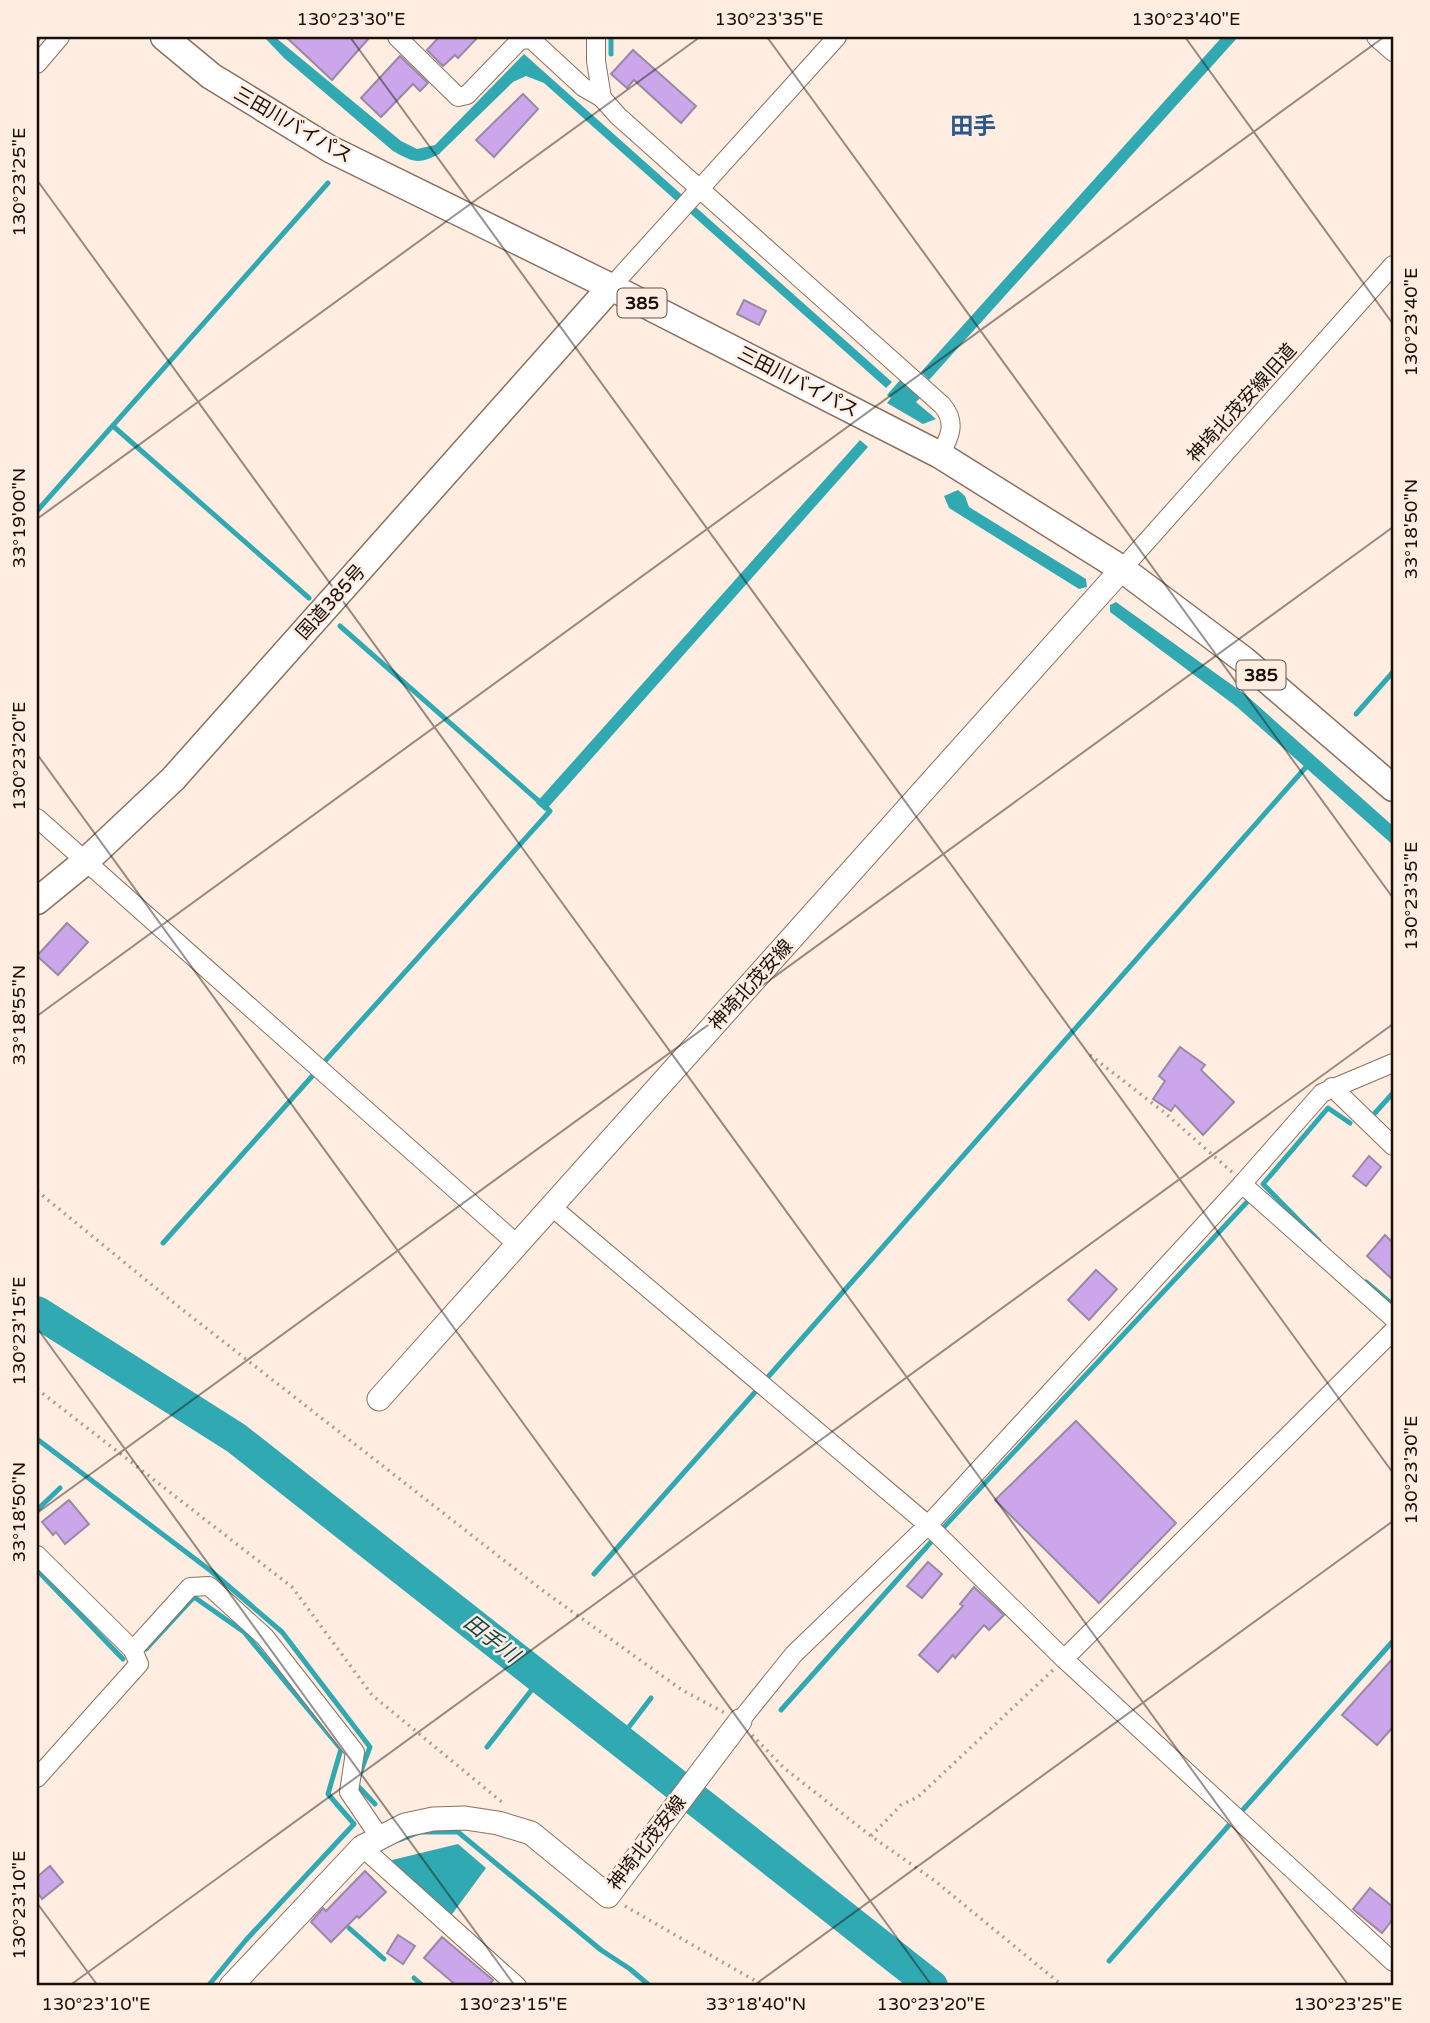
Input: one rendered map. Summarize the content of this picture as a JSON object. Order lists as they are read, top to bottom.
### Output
{
  "streets": {
    "highway": ["三田川バイパス", "385", "国道385号"],
    "main road": ["神埼北茂安線"],
    "street": ["神埼北茂安線旧道"]
  },
  "crossings": [
    ["三田川バイパス", "神埼北茂安線旧道"],
    ["三田川バイパス", "国道385号"],
    ["三田川バイパス", "神埼北茂安線"],
    ["神埼北茂安線旧道", "神埼北茂安線"]
  ],
  "districts": ["田手"],
  "water": ["田手川"],
  "coordinates": [
    "130°23'30\"E",
    "130°23'35\"E",
    "130°23'40\"E",
    "130°23'25\"E",
    "33°19'00\"N",
    "33°18'50\"N",
    "130°23'20\"E",
    "33°18'55\"N",
    "130°23'15\"E",
    "130°23'10\"E",
    "33°18'40\"N"
  ]
}
